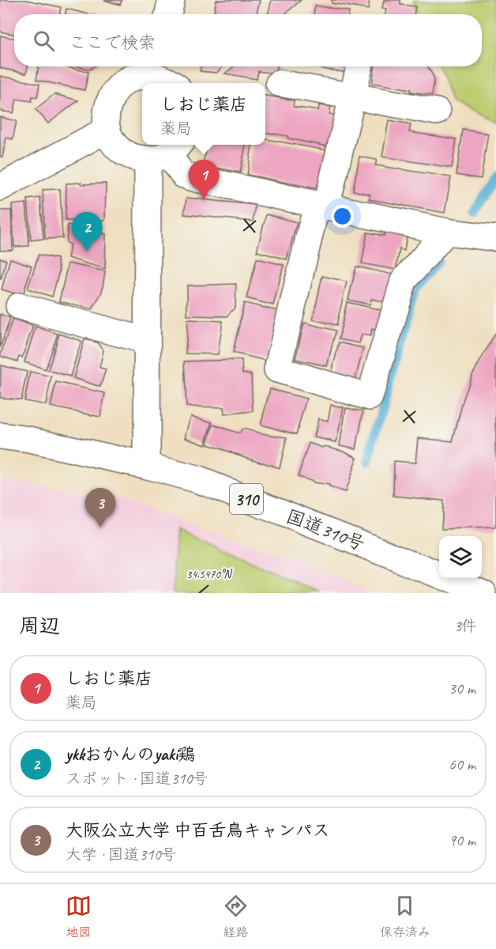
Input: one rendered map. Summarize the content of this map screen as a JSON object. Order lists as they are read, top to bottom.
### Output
{
  "streets": {
    "main road": ["310", "国道310号"]
  },
  "page": {
    "search": "ここで検索",
    "popup": ["しおじ薬店", "薬局"],
    "pins": ["1", "2", "3"],
    "heading": ["周辺", "3件"],
    "list": [
      {
        "mark": "1",
        "name": "しおじ薬店",
        "note": "薬局",
        "value": "30 m"
      },
      {
        "mark": "2",
        "name": "ykkおかんのyaki鶏",
        "note": "スポット · 国道310号",
        "value": "60 m"
      },
      {
        "mark": "3",
        "name": "大阪公立大学 中百舌鳥キャンパス",
        "note": "大学 · 国道310号",
        "value": "90 m"
      }
    ],
    "nav": ["地図", "経路", "保存済み"]
  },
  "coordinates": ["34.5470°N"]
}
